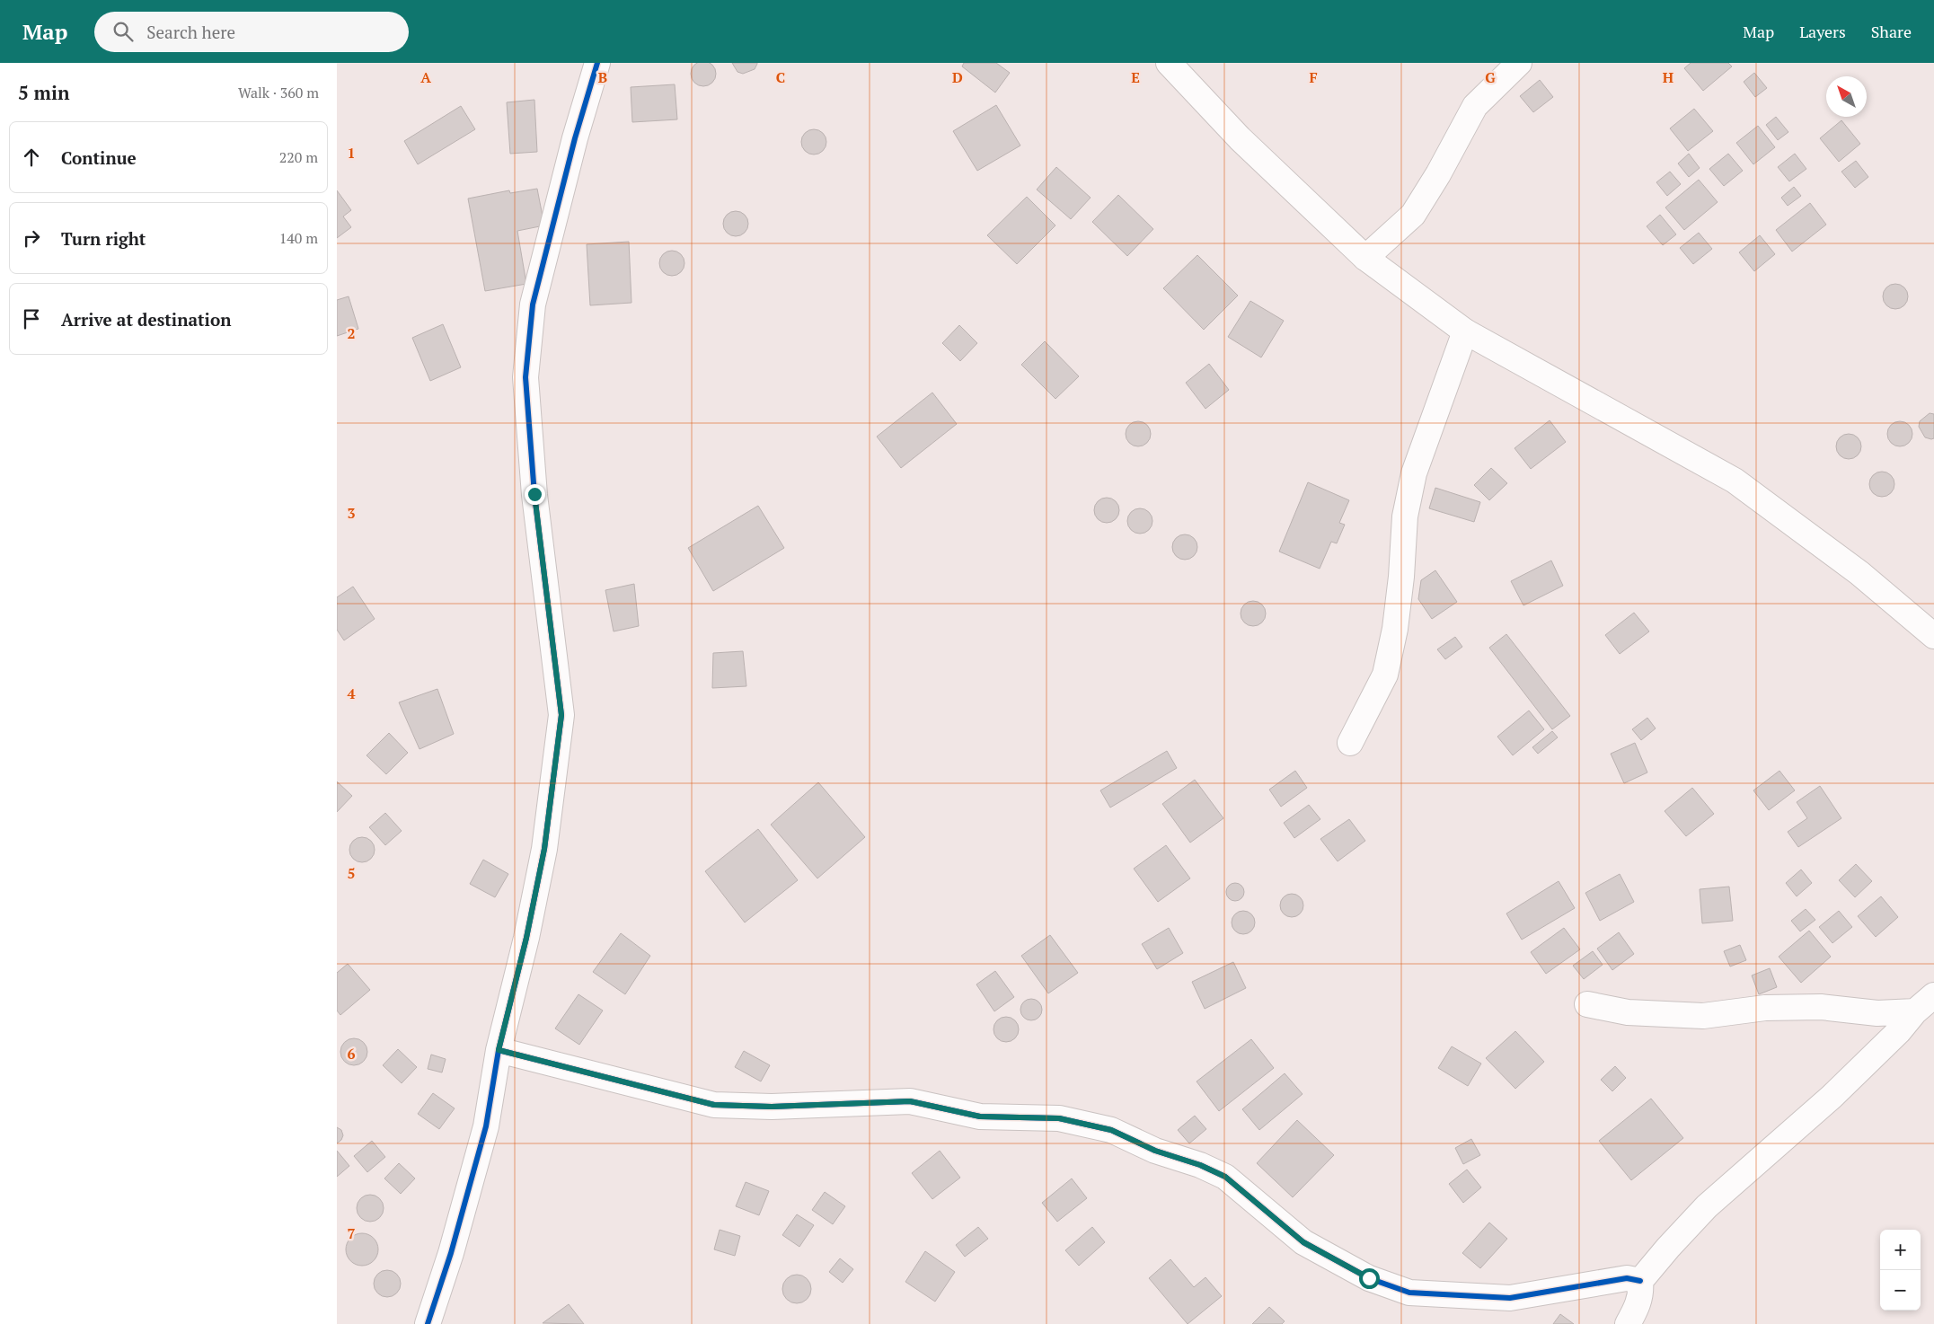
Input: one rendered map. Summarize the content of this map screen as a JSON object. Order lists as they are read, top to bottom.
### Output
{
  "north": "top left",
  "page": {
    "header": "Map",
    "search": "Search here",
    "nav": ["Map", "Layers", "Share"],
    "heading": ["5 min", "Walk · 360 m"],
    "list": [
      ["Continue", "220 m"],
      ["Turn right", "140 m"],
      "Arrive at destination"
    ],
    "map_buttons": ["+", "−"]
  },
  "grid": {
    "columns": [
      "A",
      "B",
      "C",
      "D",
      "E",
      "F",
      "G",
      "H"
    ],
    "rows": [
      "1",
      "2",
      "3",
      "4",
      "5",
      "6",
      "7"
    ]
  }
}
